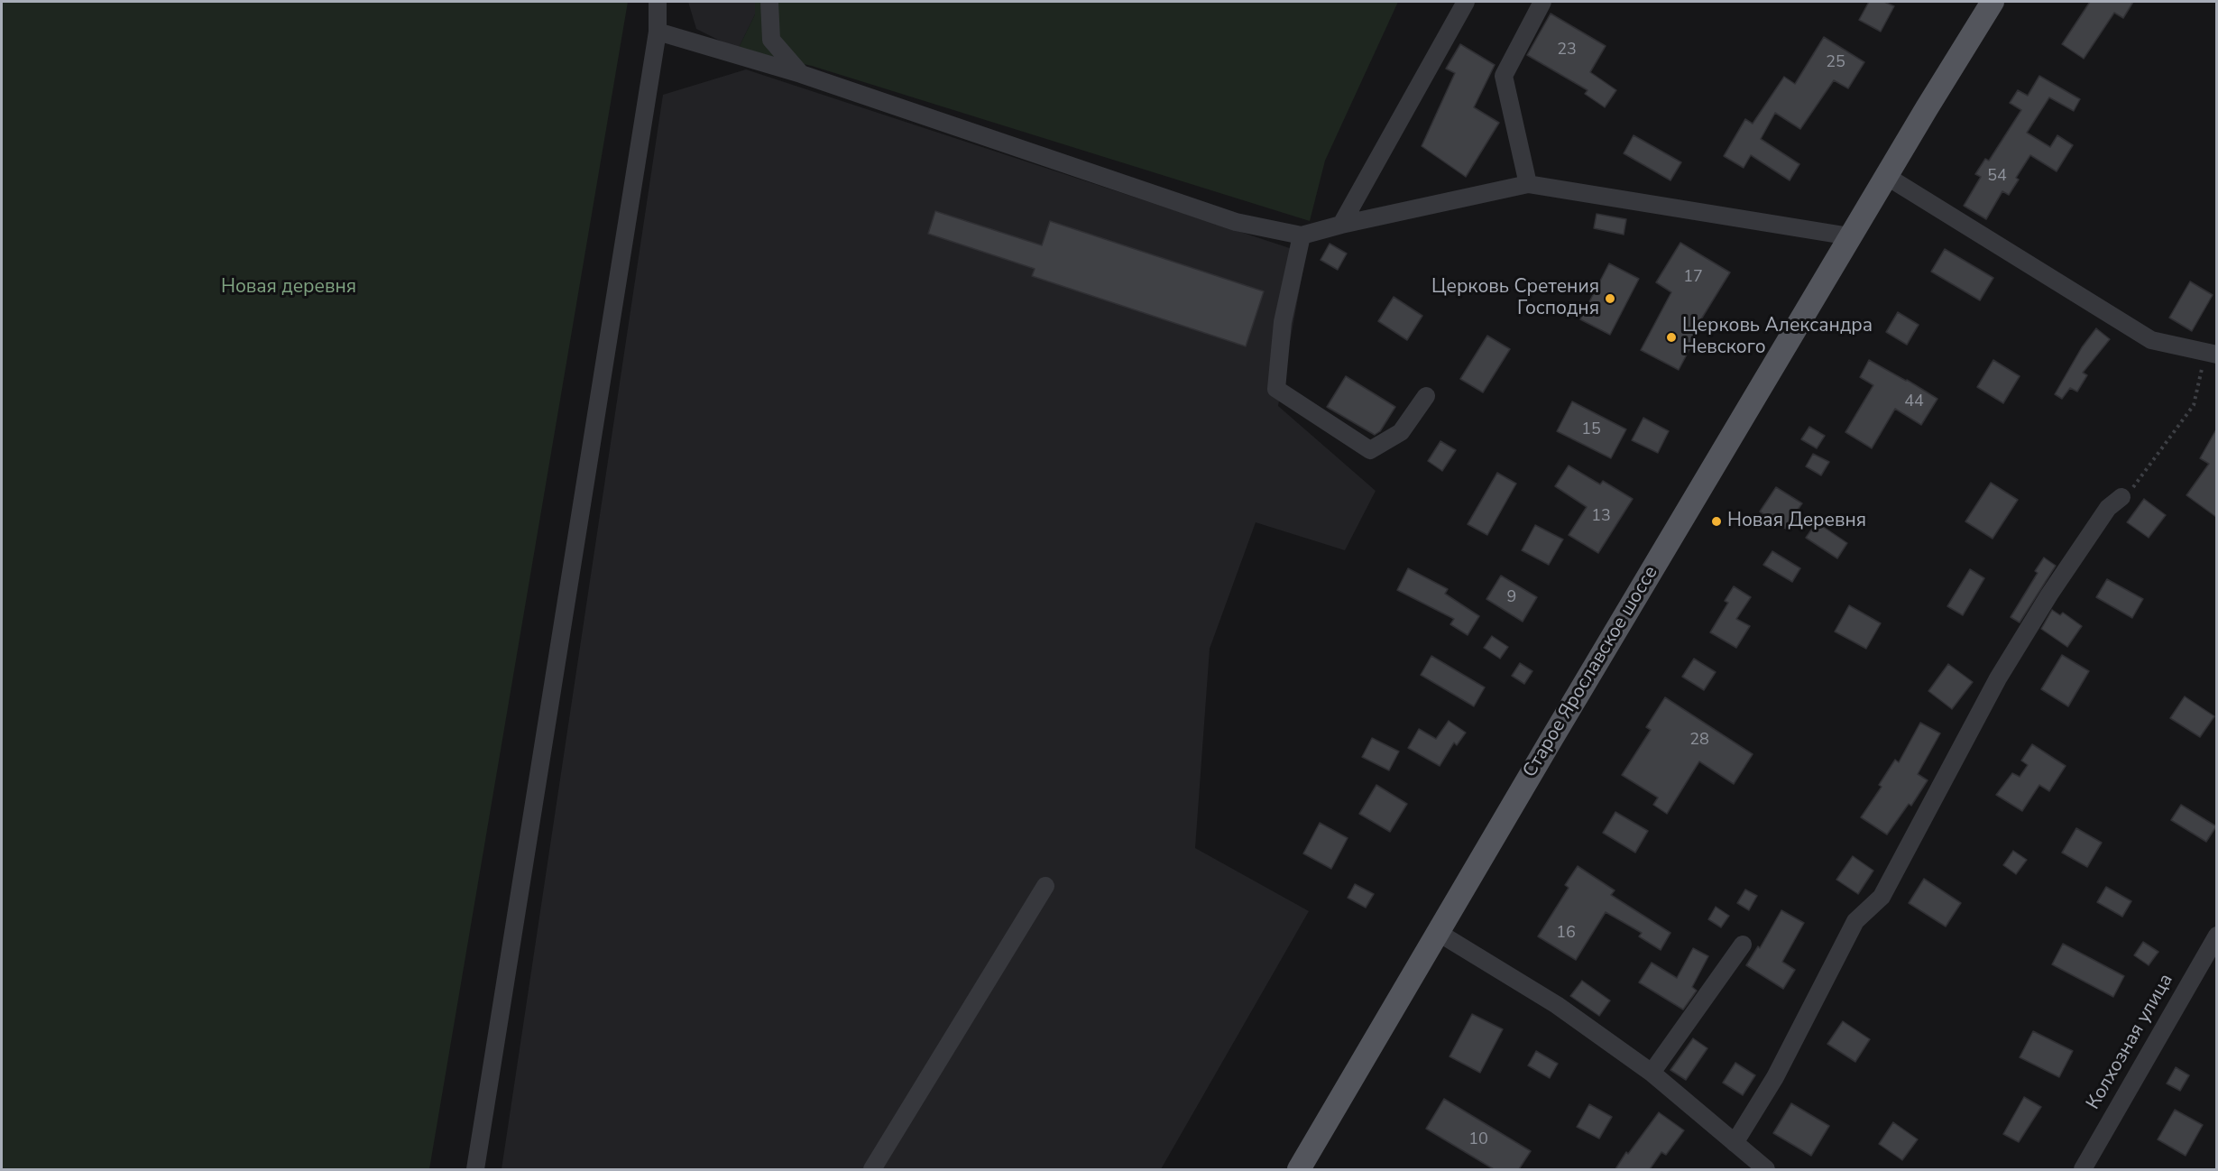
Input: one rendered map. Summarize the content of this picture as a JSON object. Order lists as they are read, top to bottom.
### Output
{
  "streets": {
    "main road": ["Старое Ярославское шоссе"],
    "street": ["Колхозная улица"]
  },
  "parks": ["Новая деревня"],
  "places": ["Церковь Сретения Господня", "Церковь Александра Невского", "Новая Деревня"],
  "house_numbers": [
    "23",
    "25",
    "54",
    "17",
    "44",
    "15",
    "13",
    "9",
    "28",
    "16",
    "10"
  ]
}
